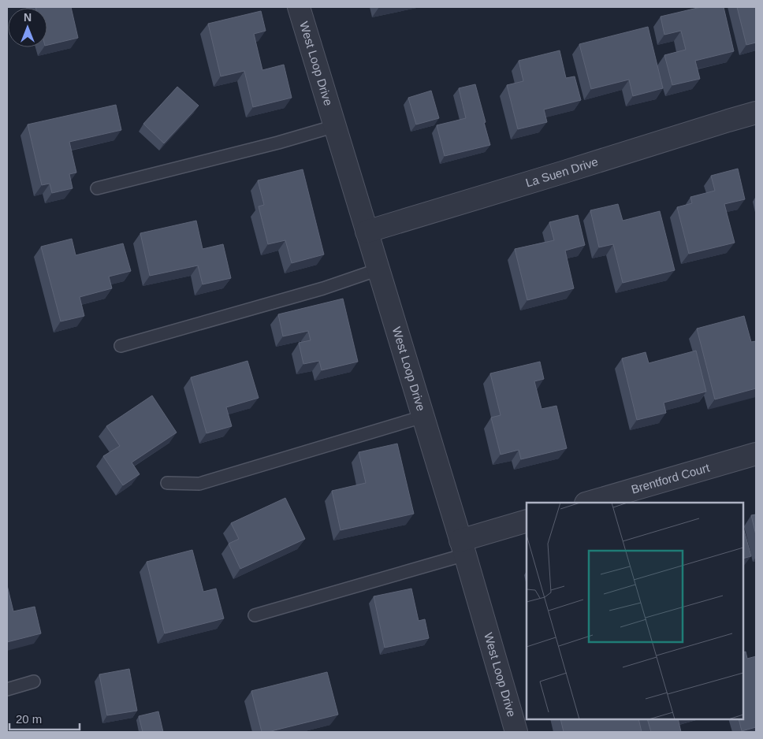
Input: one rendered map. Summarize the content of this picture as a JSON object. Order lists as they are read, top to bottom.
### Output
{
  "streets": {
    "street": ["West Loop Drive", "La Suen Drive", "Brentford Court"]
  },
  "crossings": [
    ["West Loop Drive", "La Suen Drive"]
  ],
  "scale_bar": "20 m",
  "north": "top"
}
